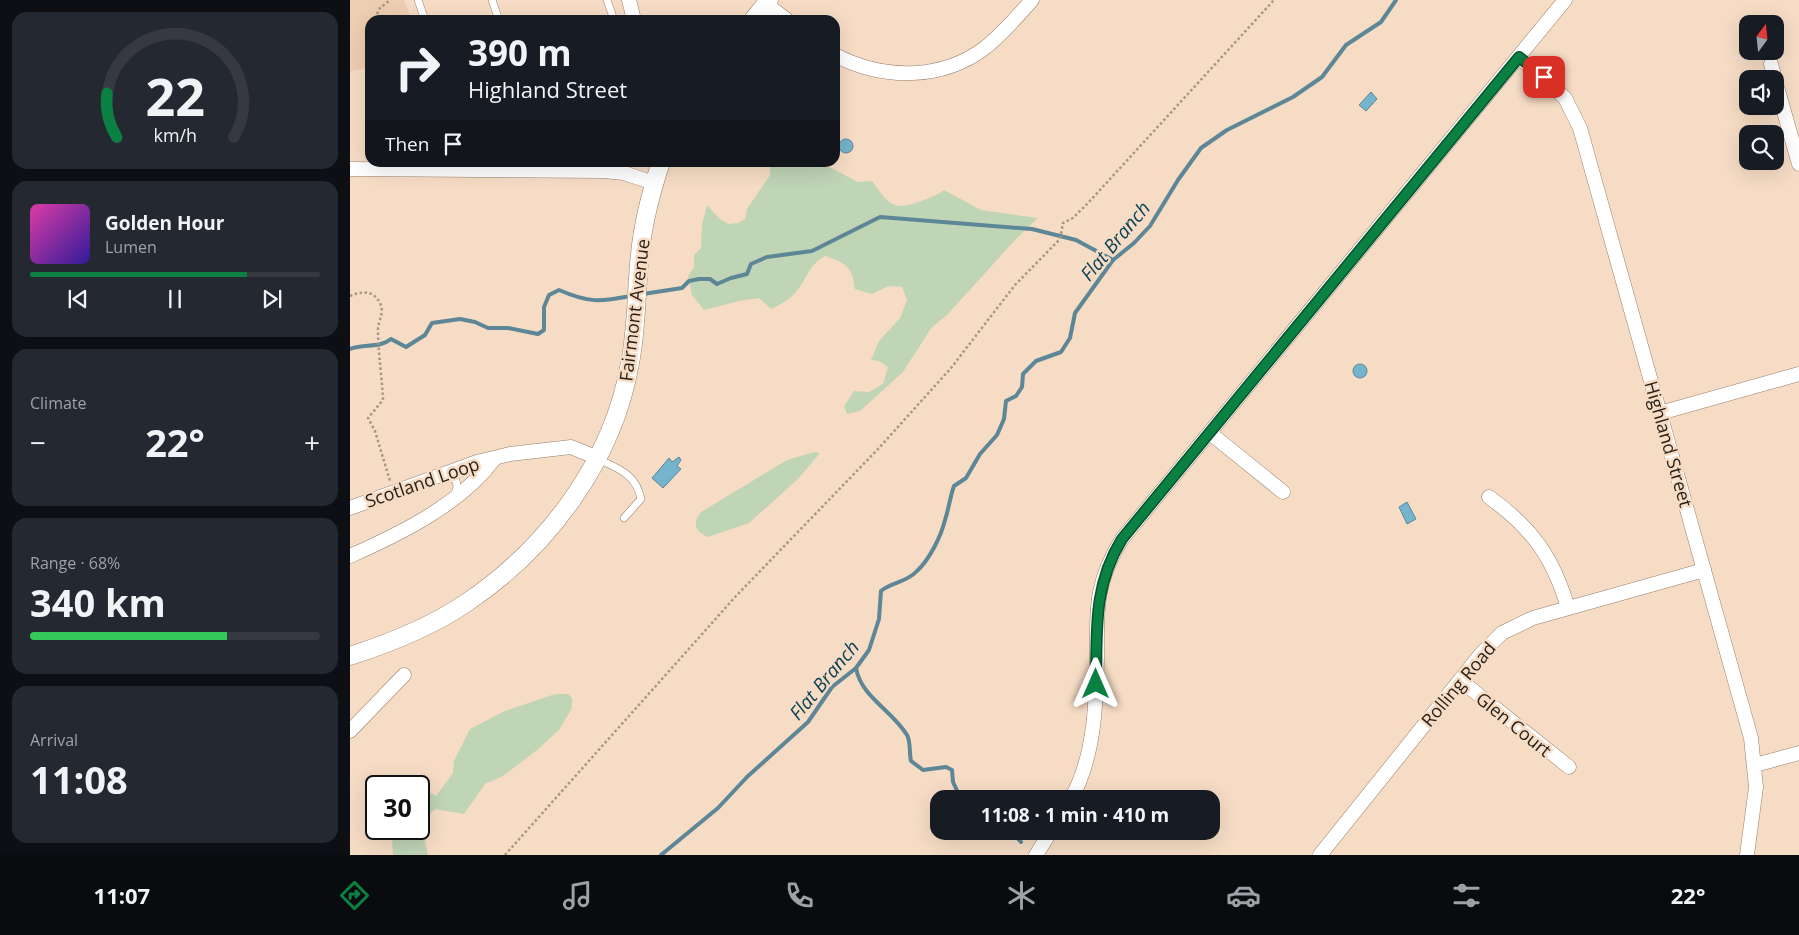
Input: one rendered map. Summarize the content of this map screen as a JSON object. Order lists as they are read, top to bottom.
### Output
{
  "streets": {
    "street": [
      "Fairmont Avenue",
      "Highland Street",
      "Scotland Loop",
      "Rolling Road",
      "Glen Court"
    ]
  },
  "crossings": [
    ["Fairmont Avenue", "Scotland Loop"],
    ["Highland Street", "Rolling Road"],
    ["Rolling Road", "Glen Court"]
  ],
  "water": ["Flat Branch"],
  "north": "top",
  "page": {
    "turn": ["390 m", "Highland Street"],
    "then": "Then",
    "song": ["Golden Hour", "Lumen"],
    "tile": [
      "Climate",
      ["Range · 68%", "340 km"],
      ["Arrival", "11:08"]
    ],
    "heat": ["−", "22°", "+"],
    "limit": "30",
    "trip": "11:08 · 1 min · 410 m",
    "tabs": ["11:07", "22°"],
    "gauge": ["22", "km/h"]
  }
}
